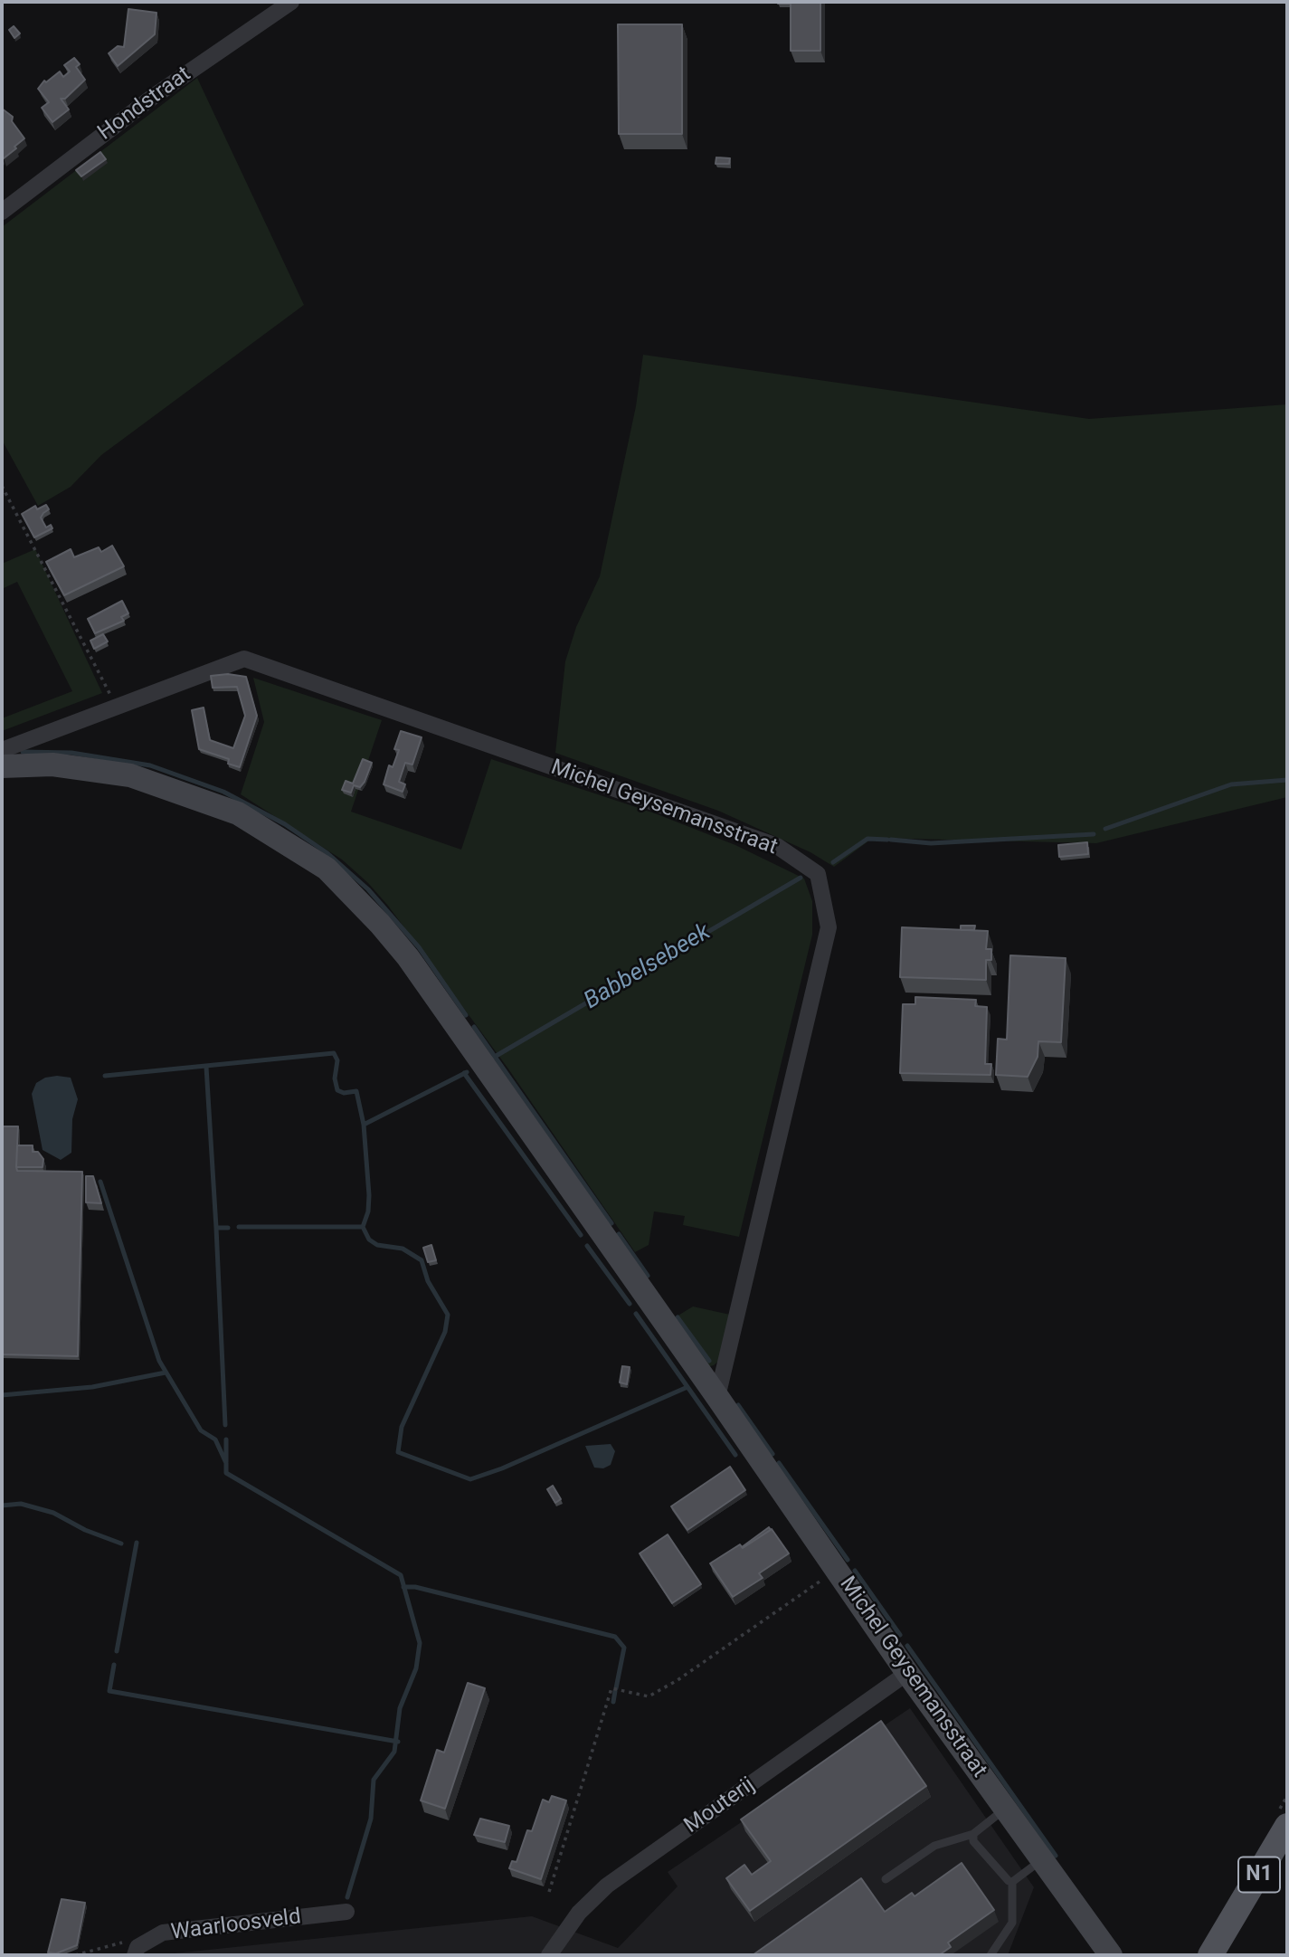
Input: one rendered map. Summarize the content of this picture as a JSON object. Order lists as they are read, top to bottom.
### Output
{
  "streets": {
    "main road": ["N1"],
    "street": [
      "Hondstraat",
      "Michel Geysemansstraat",
      "Mouterij",
      "Waarloosveld"
    ]
  },
  "crossings": [
    ["Michel Geysemansstraat", "Mouterij"]
  ],
  "water": ["Babbelsebeek"]
}
